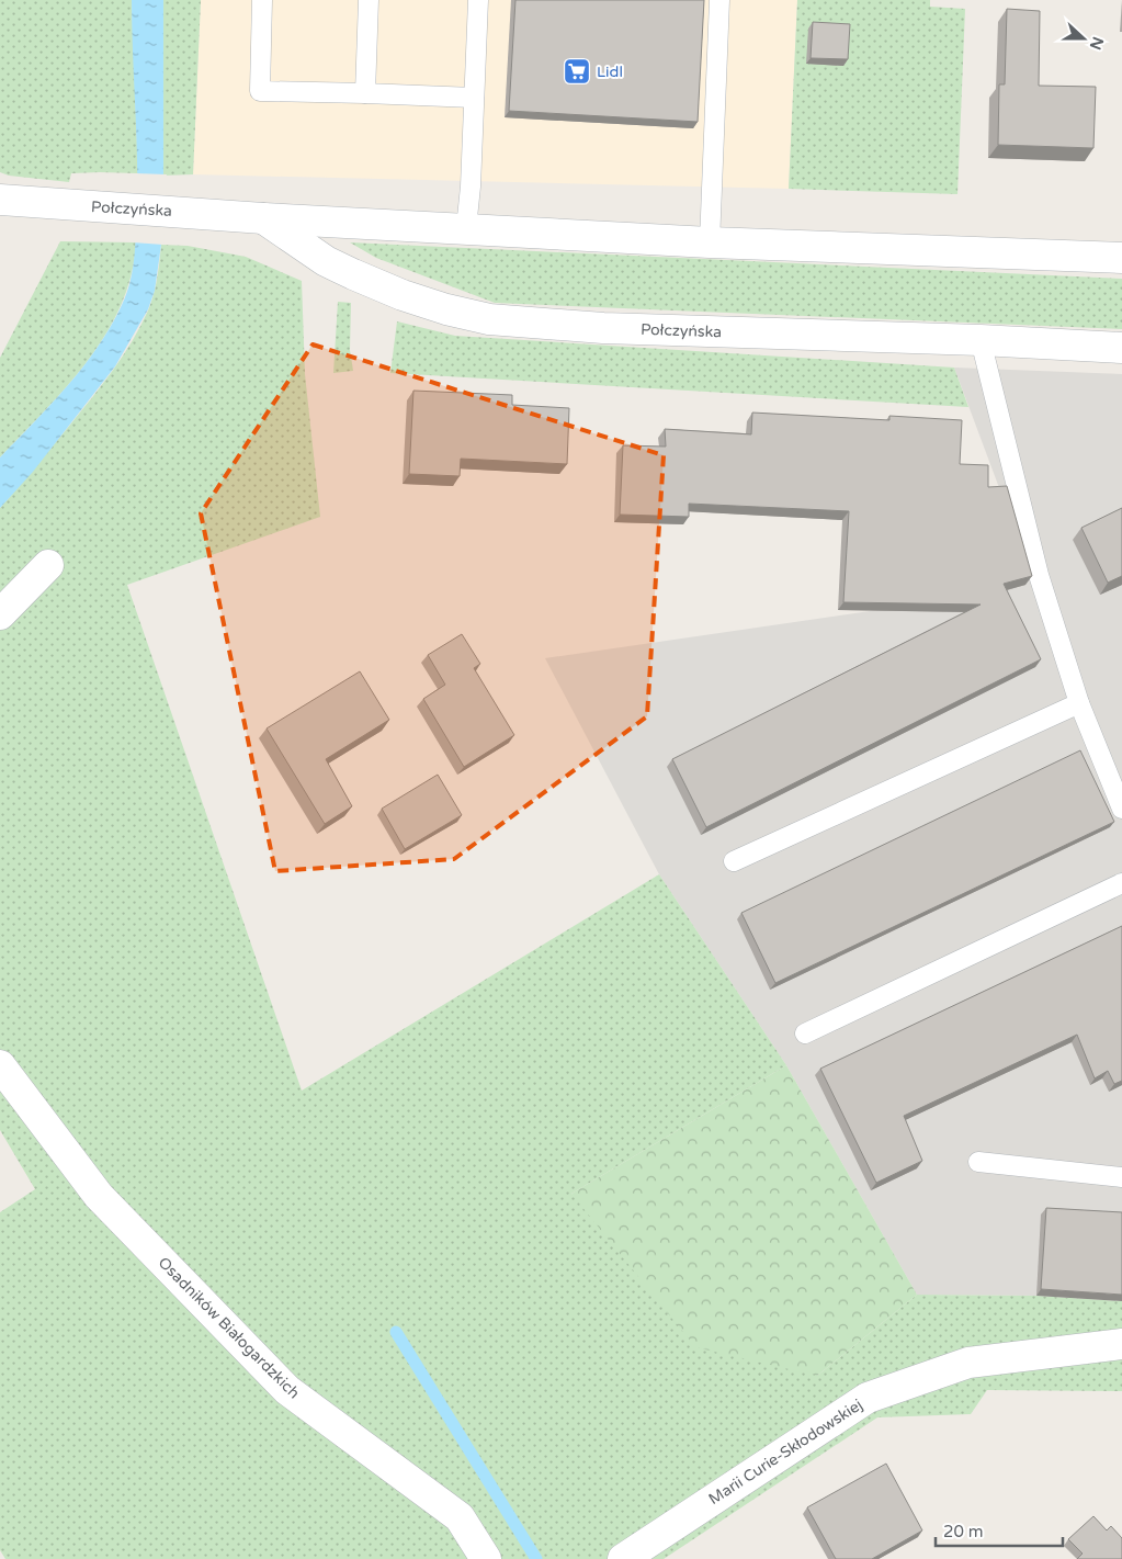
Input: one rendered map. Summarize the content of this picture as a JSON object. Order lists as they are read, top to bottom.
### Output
{
  "streets": {
    "street": ["Połczyńska", "Osadników Białogardzkich", "Marii Curie-Skłodowskiej"]
  },
  "places": {
    "supermarket": ["Lidl"]
  },
  "scale_bar": "20 m",
  "north": "right"
}
